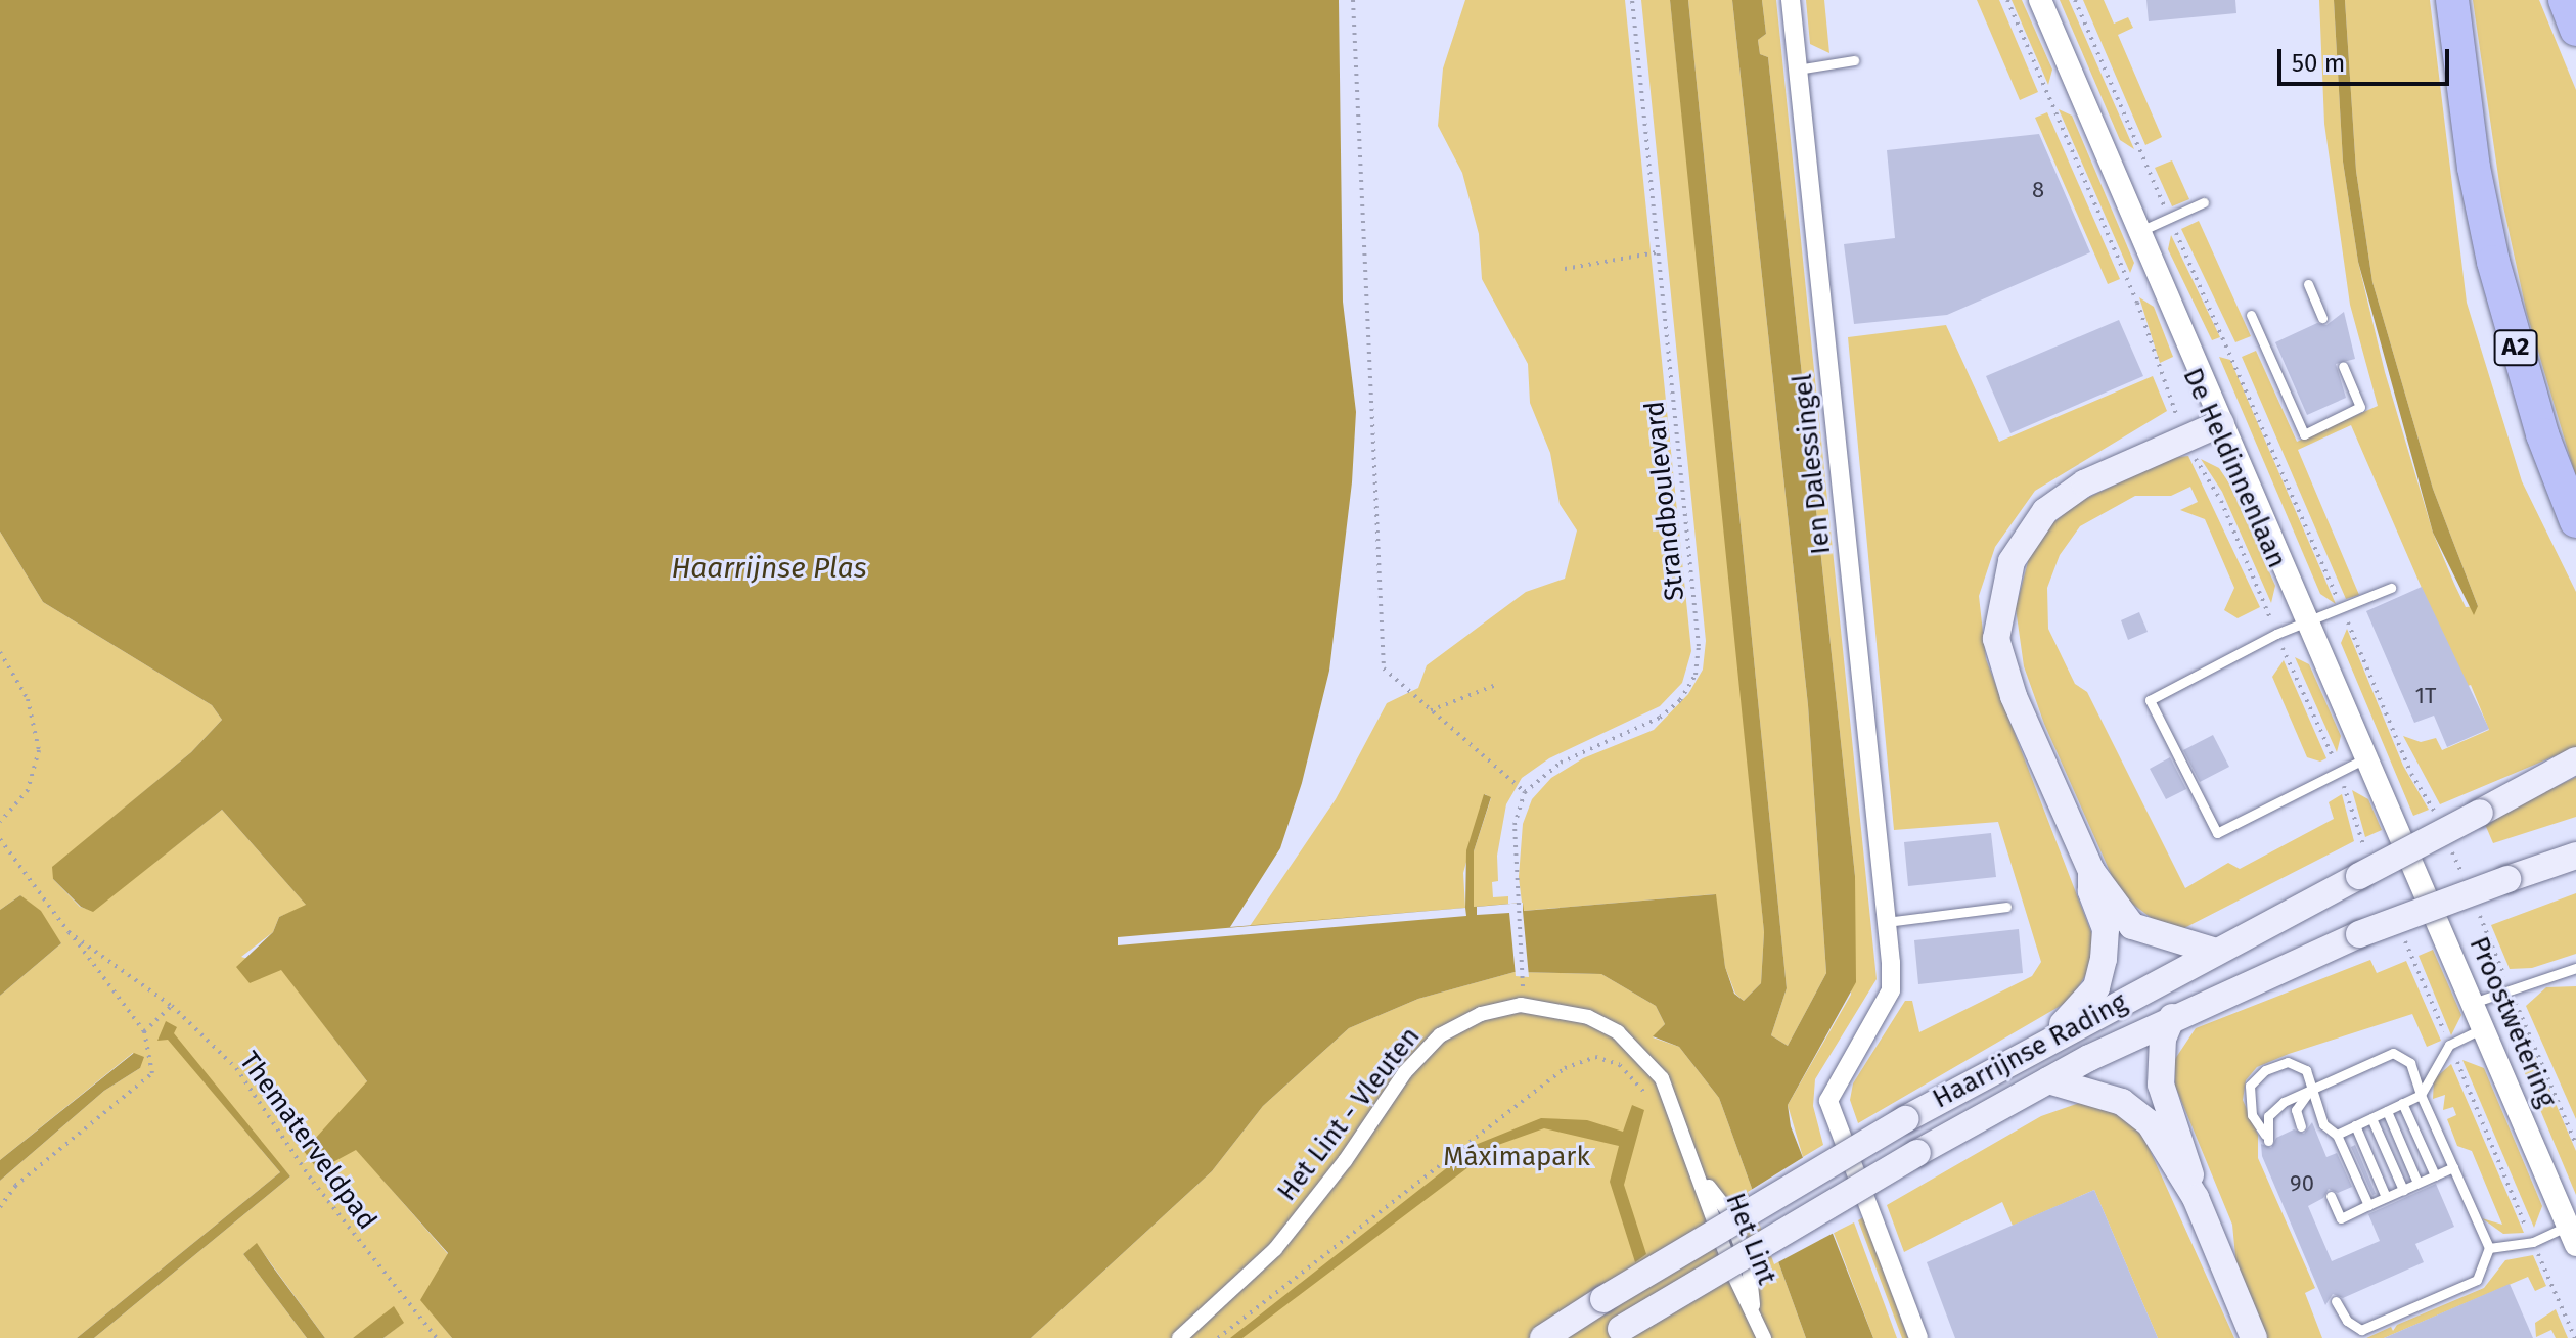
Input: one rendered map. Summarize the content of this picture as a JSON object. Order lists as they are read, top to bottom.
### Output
{
  "streets": {
    "highway": ["A2"],
    "main road": ["Haarrijnse Rading"],
    "street": [
      "Ien Dalessingel",
      "De Heldinnenlaan",
      "Proostwetering",
      "Het Lint - Vleuten",
      "Het Lint"
    ],
    "path": ["Strandboulevard", "Thematerveldpad"]
  },
  "crossings": [
    ["De Heldinnenlaan", "Proostwetering"],
    ["Het Lint - Vleuten", "Het Lint"]
  ],
  "water": ["Haarrijnse Plas"],
  "parks": ["Máximapark"],
  "house_numbers": ["8", "1T", "90"],
  "scale_bar": "50 m"
}
